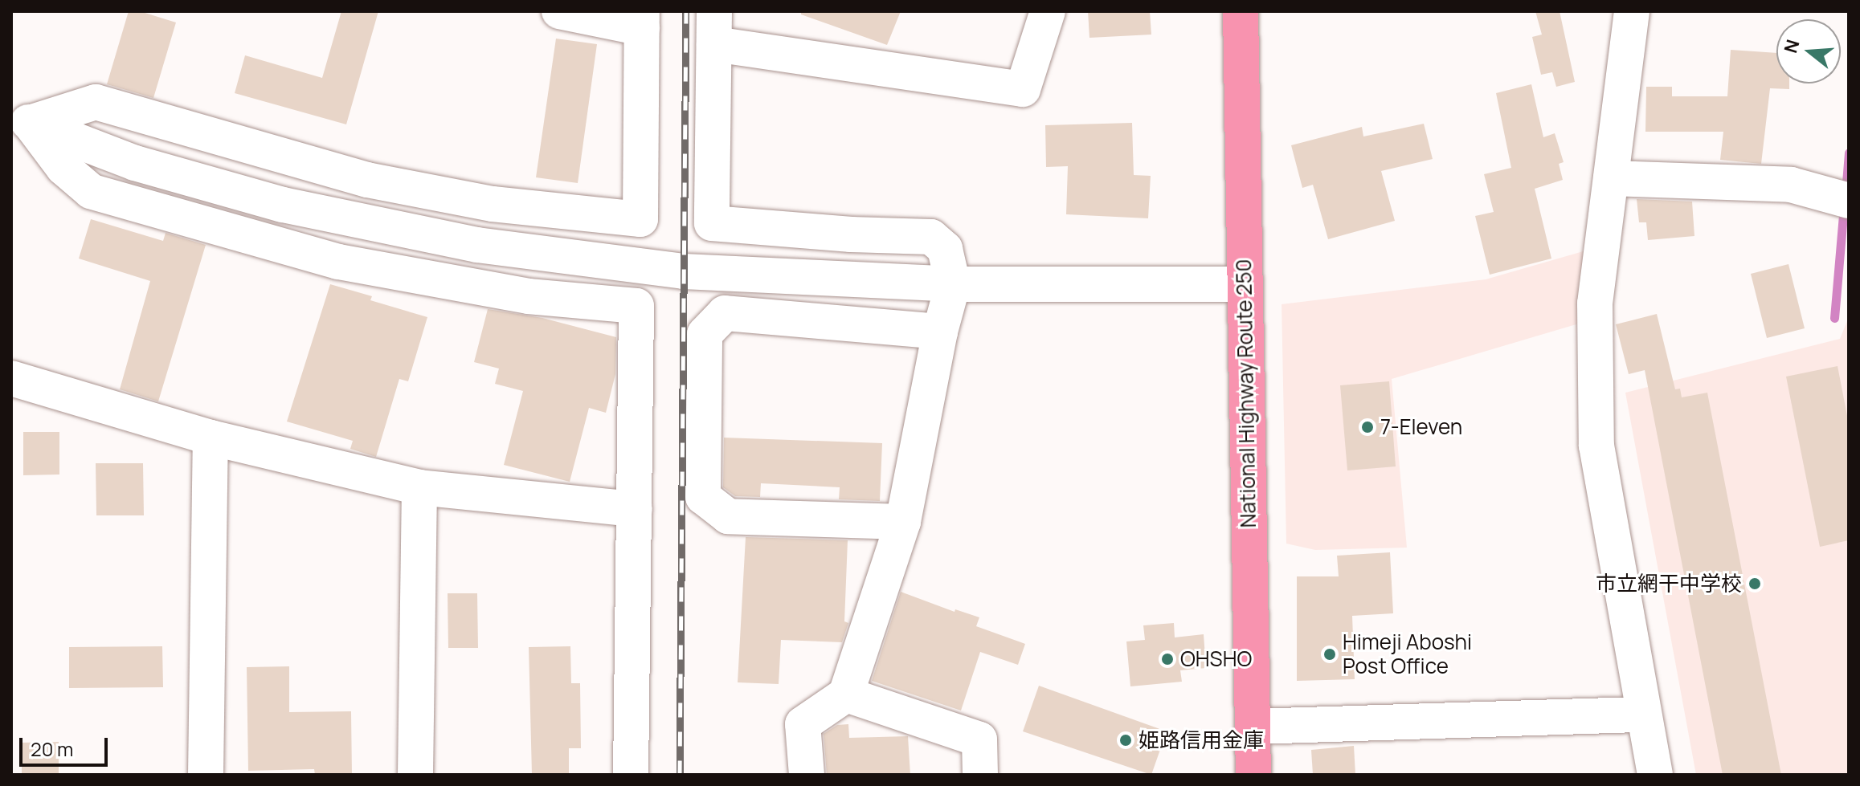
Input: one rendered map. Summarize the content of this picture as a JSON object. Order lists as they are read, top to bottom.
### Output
{
  "streets": {
    "highway": ["National Highway Route 250"]
  },
  "places": [
    "7-Eleven",
    "市立網干中学校",
    "Himeji Aboshi Post Office",
    "OHSHO",
    "姫路信用金庫"
  ],
  "scale_bar": "20 m",
  "north": "left"
}
